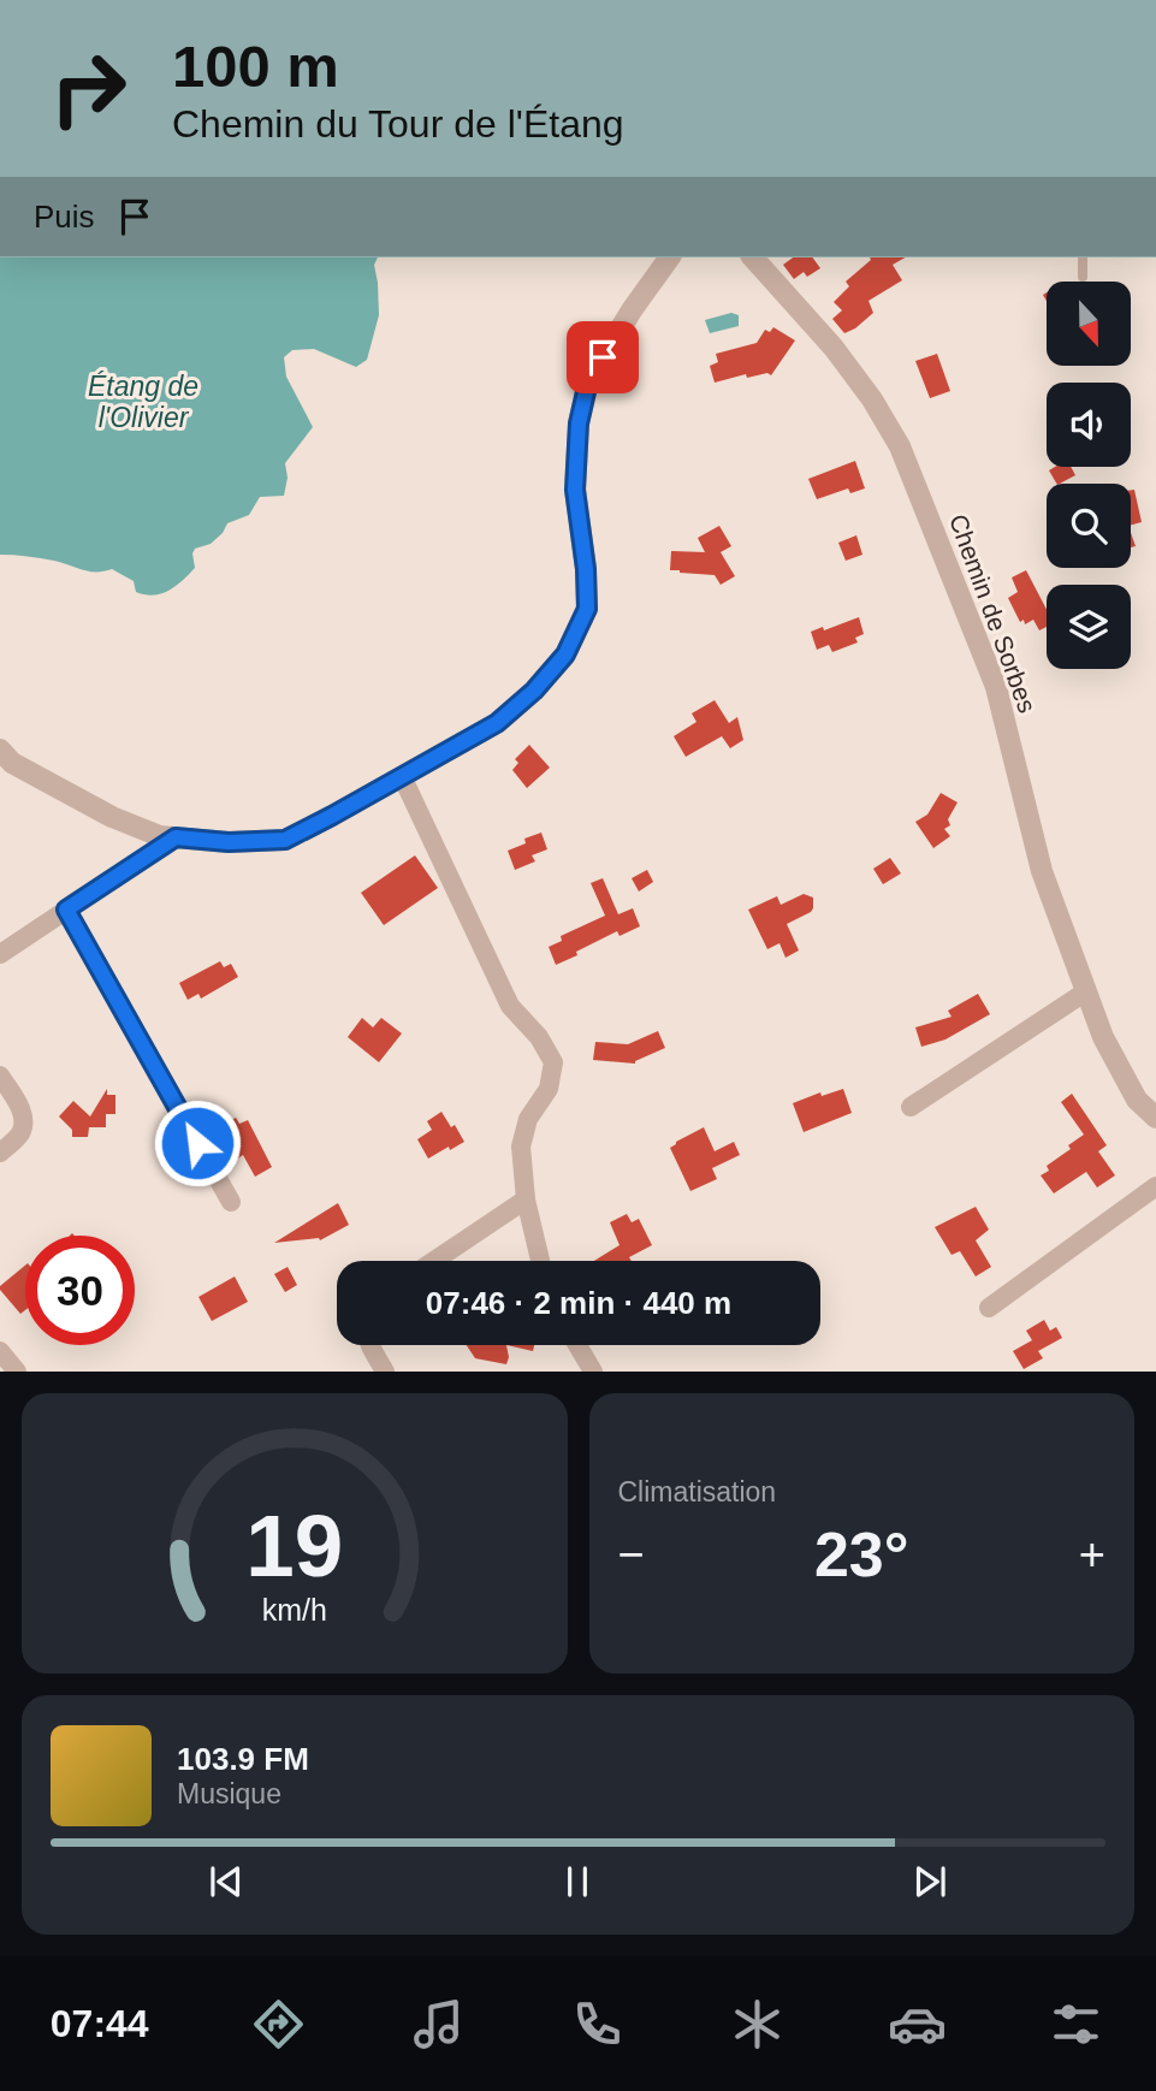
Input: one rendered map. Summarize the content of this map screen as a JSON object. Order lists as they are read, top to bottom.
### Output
{
  "streets": {
    "street": ["Chemin de Sorbes"]
  },
  "water": ["Étang de l'Olivier"],
  "north": "bottom",
  "page": {
    "turn": ["100 m", "Chemin du Tour de l'Étang"],
    "then": "Puis",
    "limit": "30",
    "trip": "07:46 · 2 min · 440 m",
    "tile": "Climatisation",
    "heat": ["−", "23°", "+"],
    "song": ["103.9 FM", "Musique"],
    "tabs": "07:44",
    "gauge": ["19", "km/h"]
  }
}
